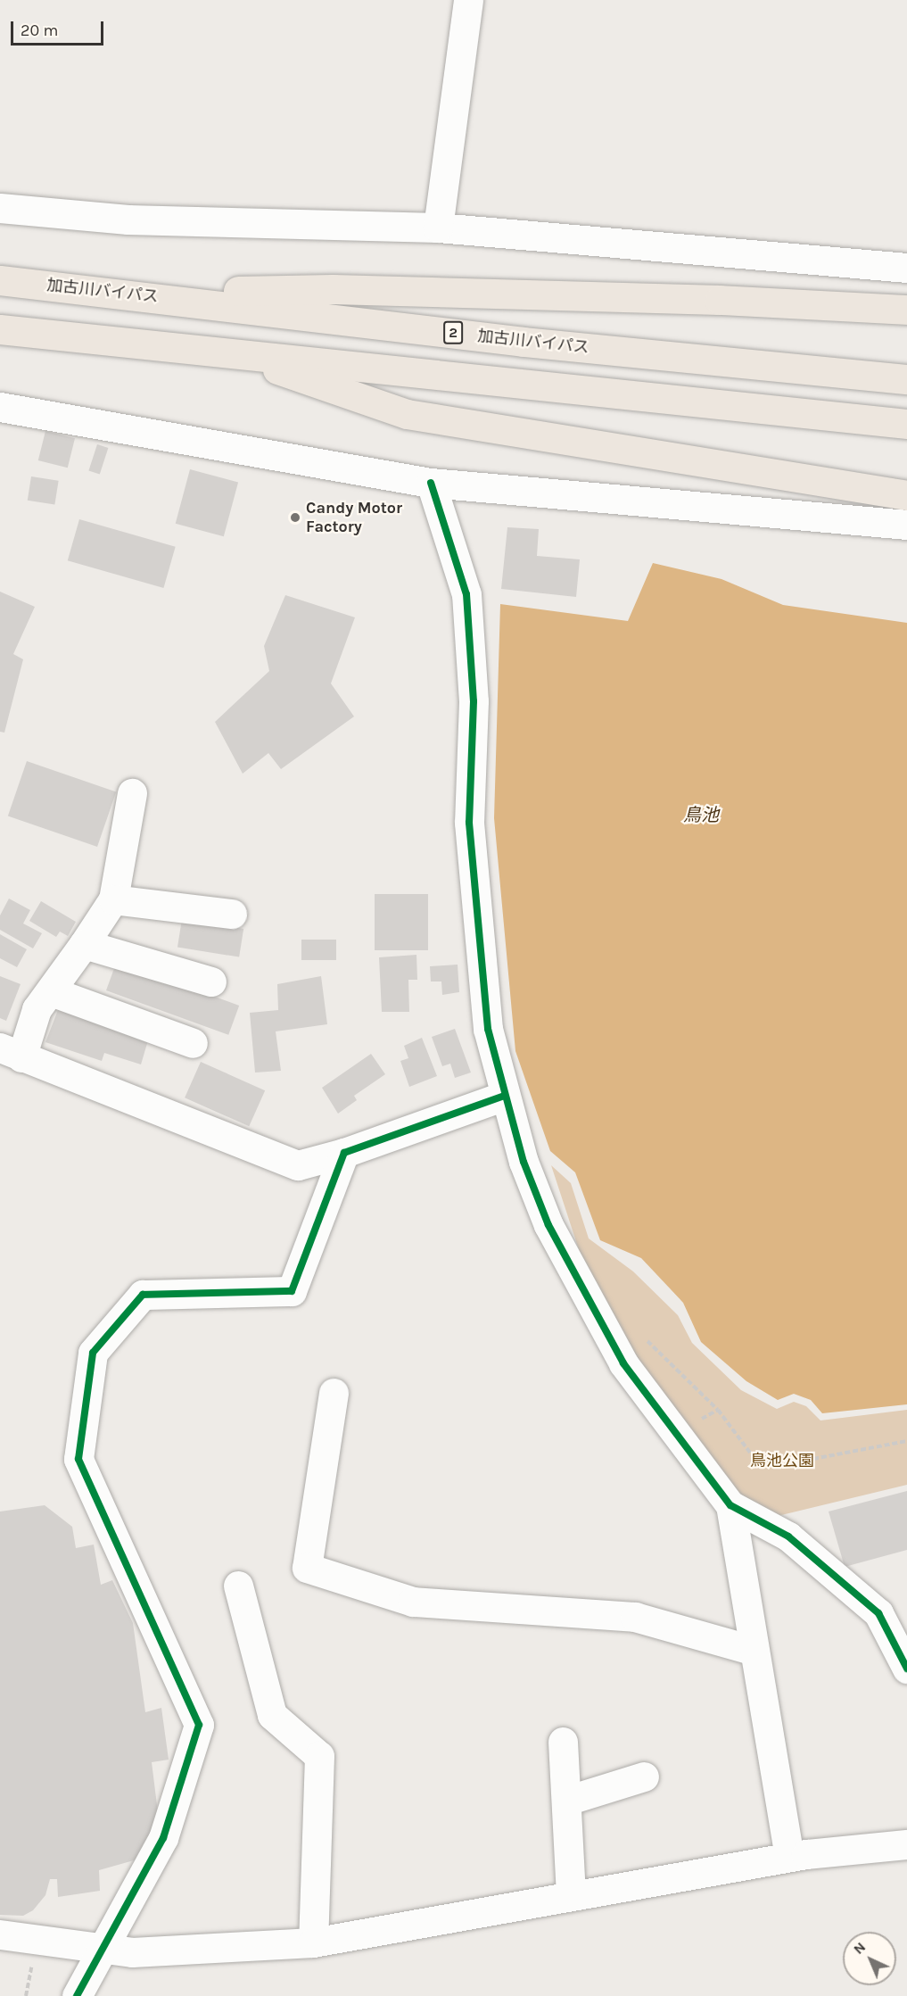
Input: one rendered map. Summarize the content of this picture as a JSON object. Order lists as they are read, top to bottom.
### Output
{
  "streets": {
    "highway": ["加古川バイパス", "2"]
  },
  "water": ["鳥池"],
  "parks": ["鳥池公園"],
  "places": ["Candy Motor Factory"],
  "scale_bar": "20 m",
  "north": "top left"
}
